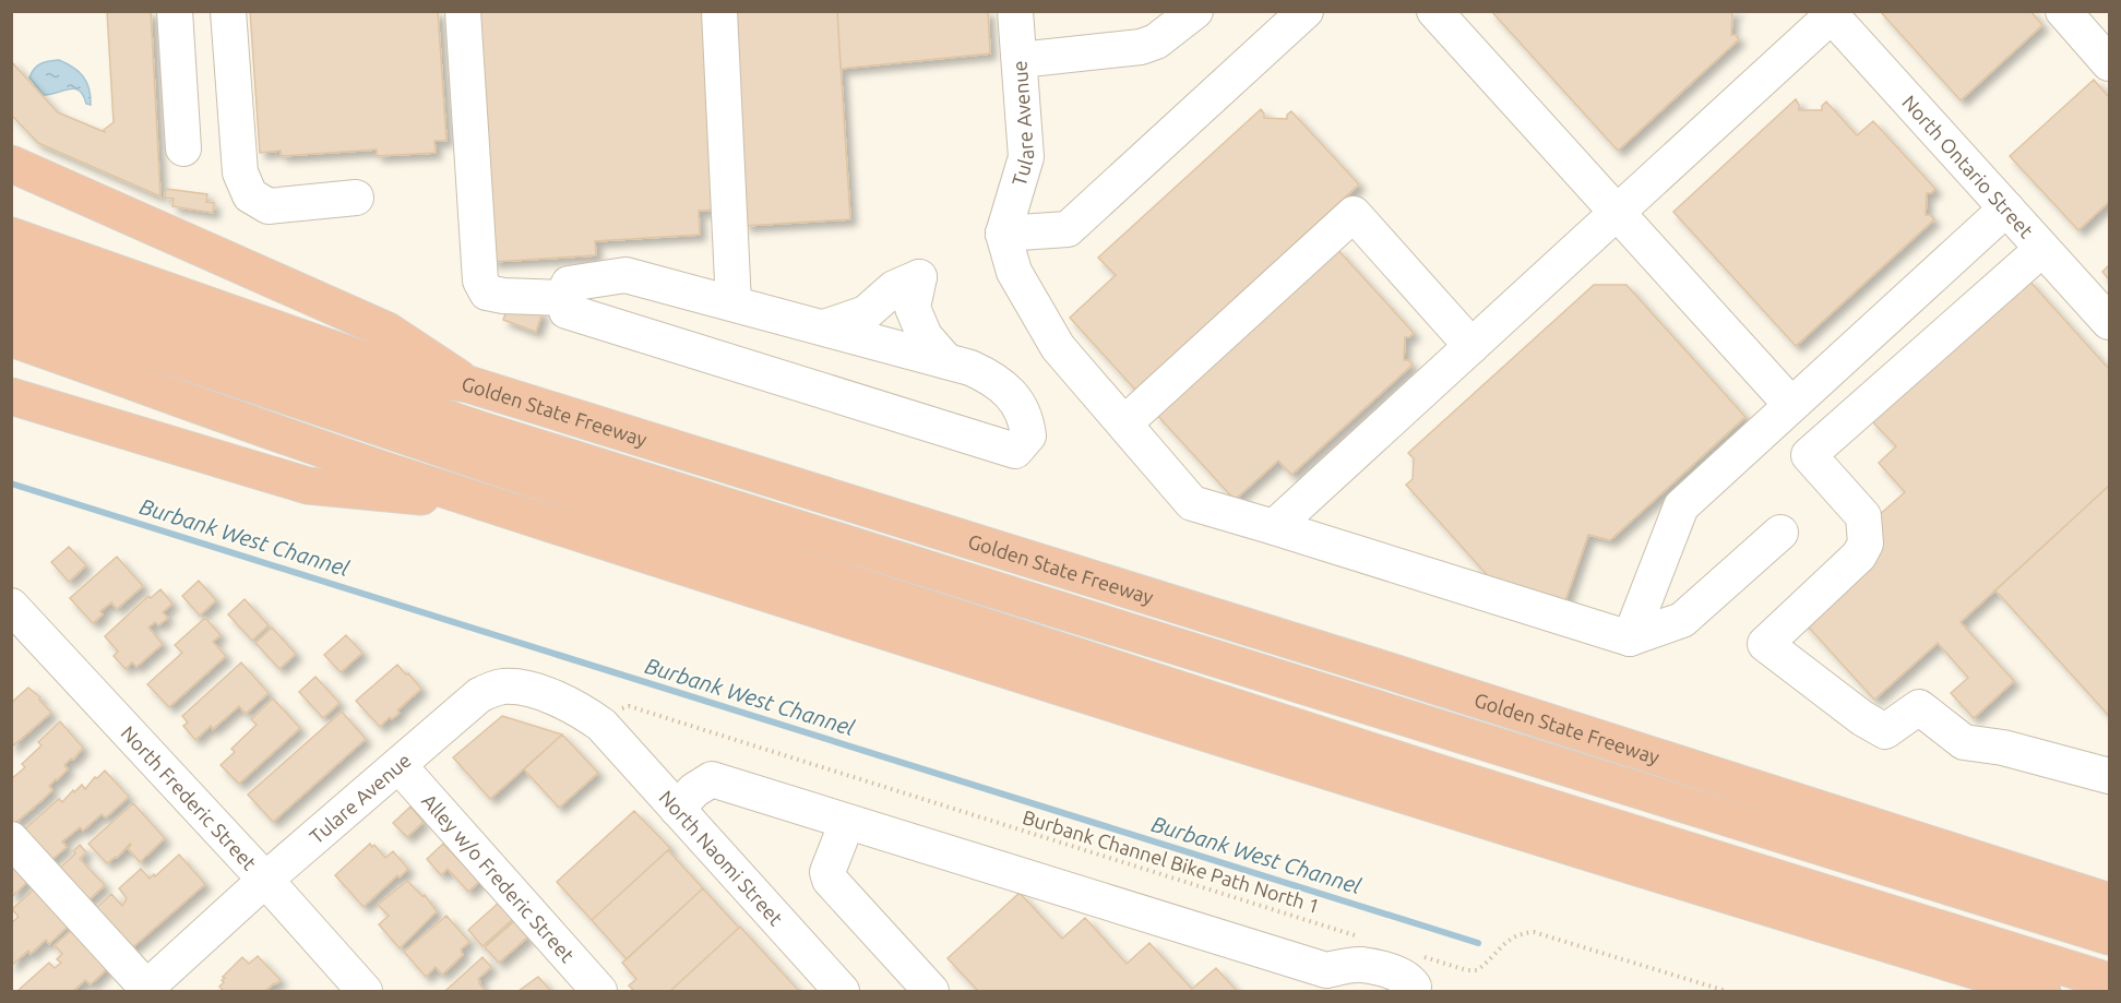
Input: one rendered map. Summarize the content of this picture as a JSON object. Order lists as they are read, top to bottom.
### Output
{
  "streets": {
    "highway": ["Golden State Freeway"],
    "street": [
      "Tulare Avenue",
      "North Ontario Street",
      "North Frederic Street",
      "North Naomi Street",
      "Alley w/o Frederic Street"
    ],
    "path": ["Burbank Channel Bike Path North 1"]
  },
  "crossings": [
    ["Tulare Avenue", "North Frederic Street"],
    ["Tulare Avenue", "North Naomi Street"],
    ["Tulare Avenue", "Burbank Channel Bike Path North 1"],
    ["Tulare Avenue", "Alley w/o Frederic Street"],
    ["North Naomi Street", "Burbank Channel Bike Path North 1"]
  ],
  "water": ["Burbank West Channel"]
}
